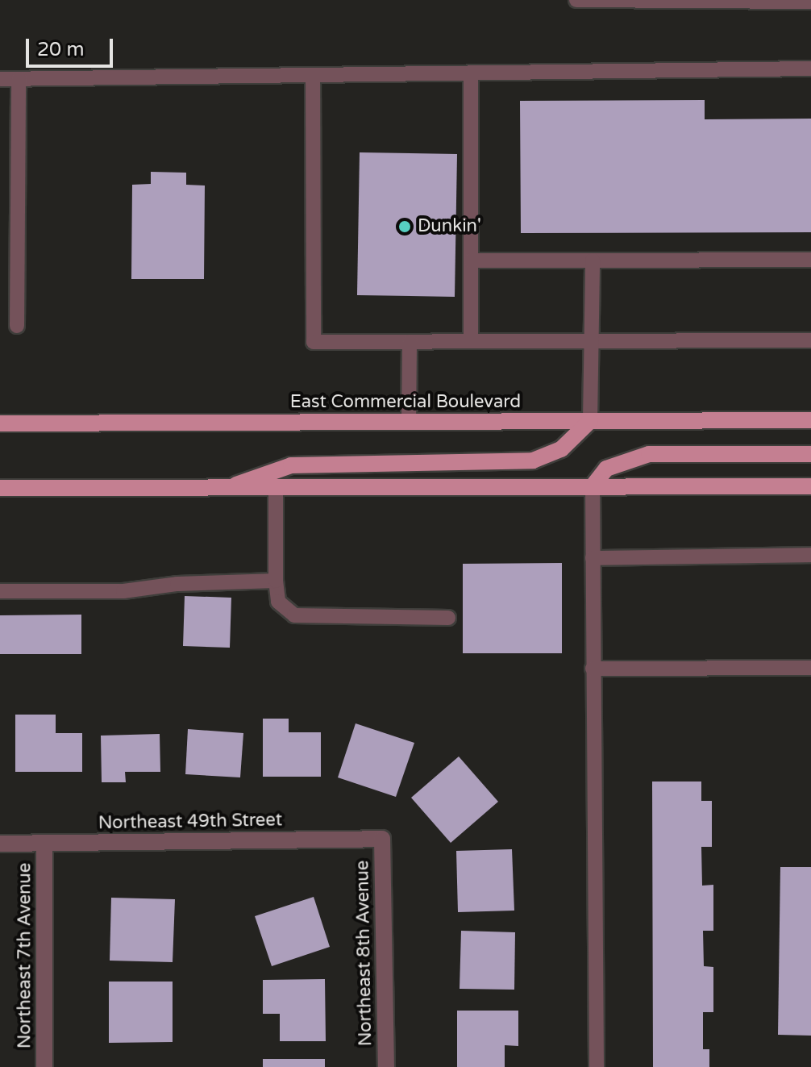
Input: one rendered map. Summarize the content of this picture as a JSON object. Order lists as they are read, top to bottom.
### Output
{
  "streets": {
    "main road": ["East Commercial Boulevard"],
    "street": ["Northeast 49th Street", "Northeast 8th Avenue", "Northeast 7th Avenue"]
  },
  "crossings": [
    ["Northeast 49th Street", "Northeast 8th Avenue"],
    ["Northeast 49th Street", "Northeast 7th Avenue"]
  ],
  "places": ["Dunkin'"],
  "scale_bar": "20 m"
}
